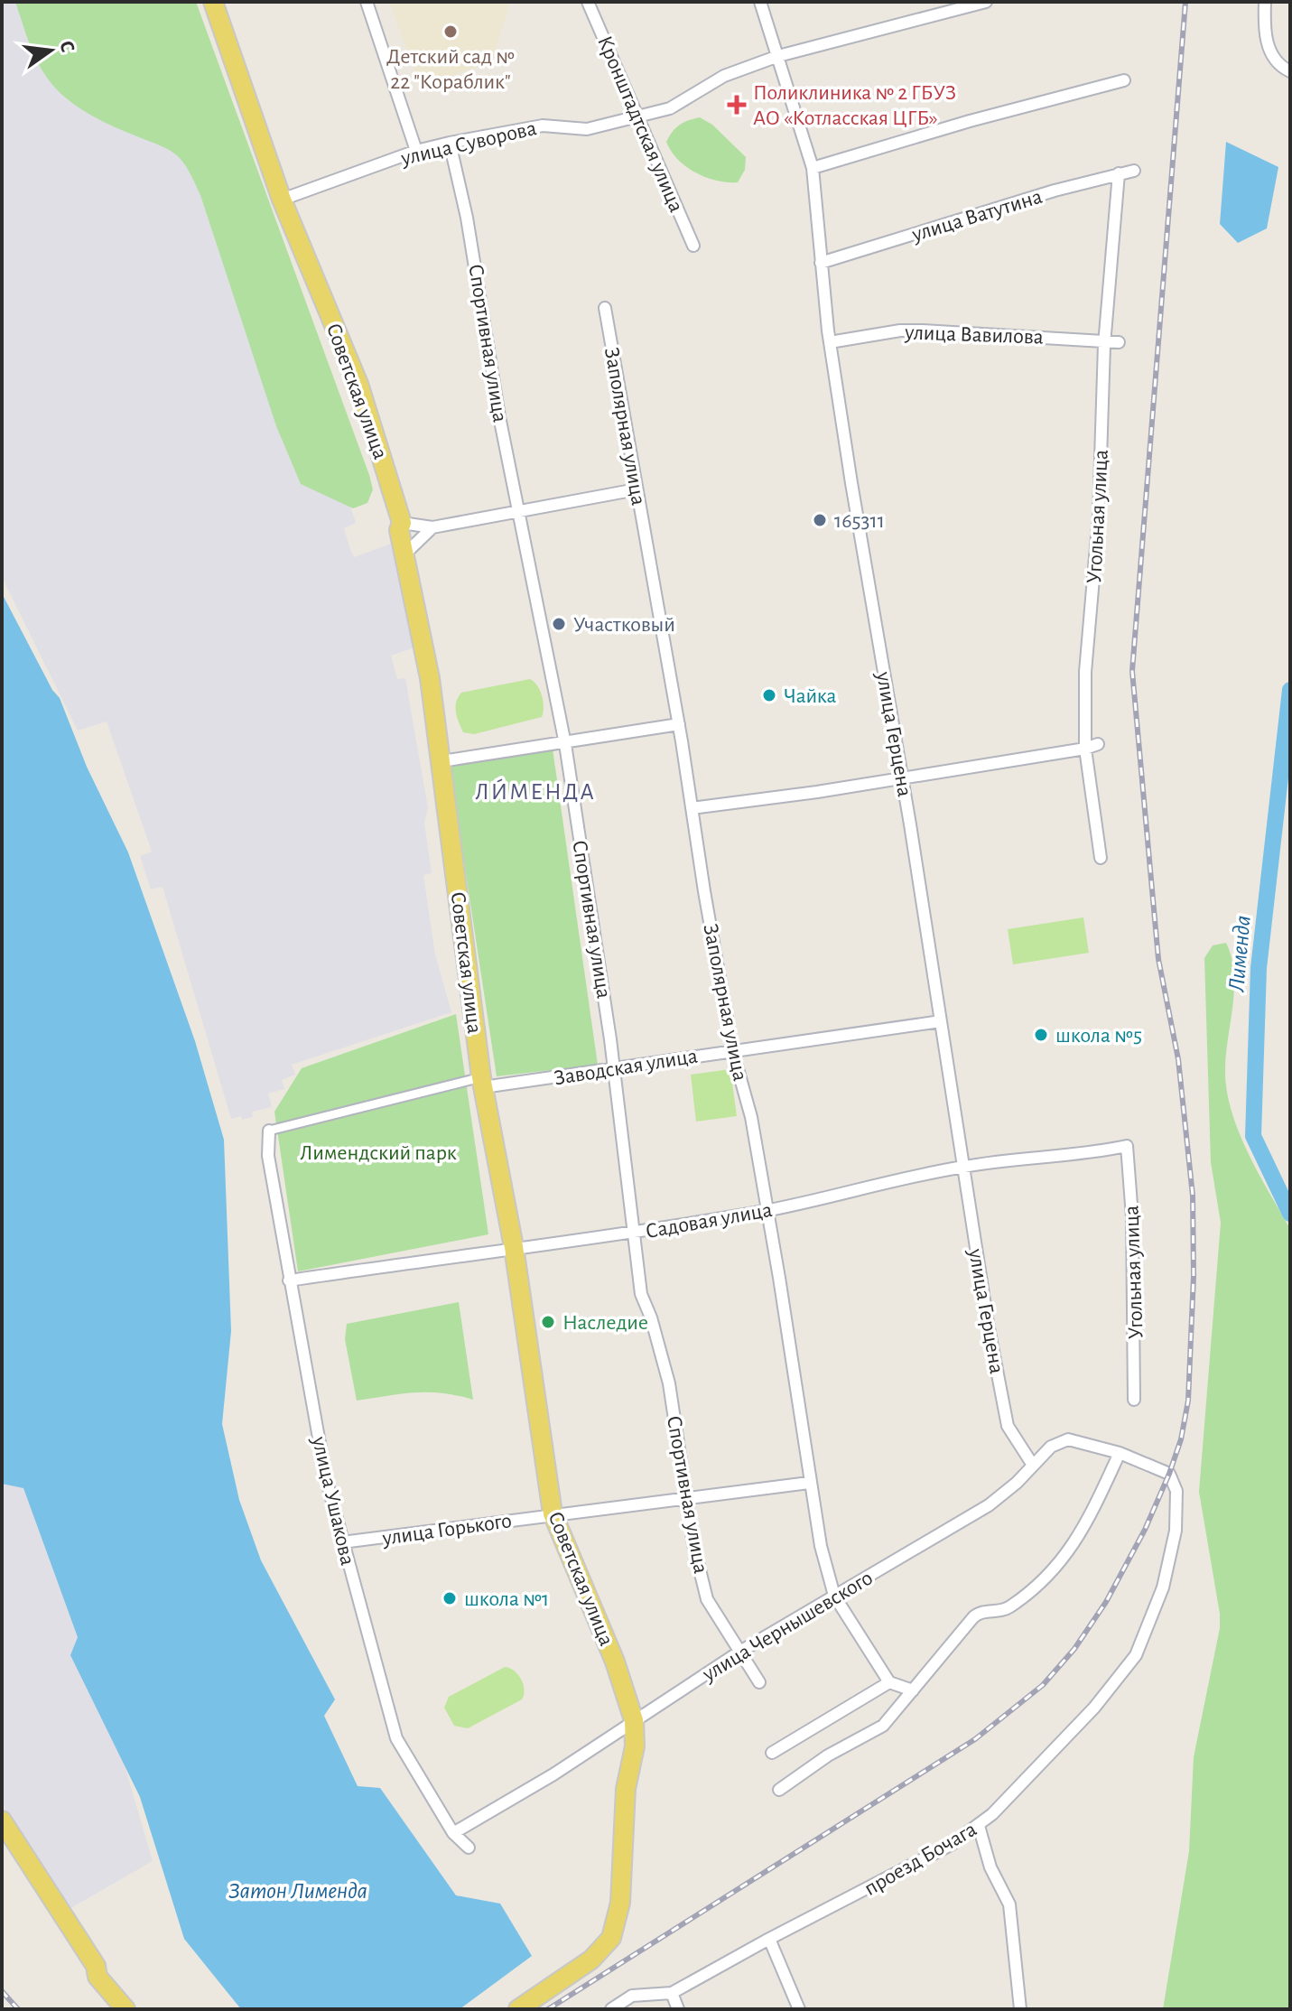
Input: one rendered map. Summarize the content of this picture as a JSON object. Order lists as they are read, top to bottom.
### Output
{
  "streets": {
    "main road": ["Советская улица"],
    "street": [
      "Кронштадтская улица",
      "улица Суворова",
      "улица Ватутина",
      "улица Вавилова",
      "Спортивная улица",
      "Заполярная улица",
      "Угольная улица",
      "улица Герцена",
      "Заводская улица",
      "Садовая улица",
      "улица Ушакова",
      "улица Горького",
      "улица Чернышевского",
      "проезд Бочага"
    ]
  },
  "crossings": [
    ["Кронштадтская улица", "улица Суворова"],
    ["улица Суворова", "Спортивная улица"],
    ["улица Суворова", "Советская улица"],
    ["улица Суворова", "улица Герцена"],
    ["улица Ватутина", "Угольная улица"],
    ["улица Ватутина", "улица Герцена"],
    ["улица Вавилова", "Угольная улица"],
    ["улица Вавилова", "улица Герцена"],
    ["Спортивная улица", "Заводская улица"],
    ["Спортивная улица", "Садовая улица"],
    ["Спортивная улица", "улица Горького"],
    ["Спортивная улица", "улица Чернышевского"],
    ["Советская улица", "Заводская улица"],
    ["Советская улица", "Садовая улица"],
    ["Советская улица", "улица Горького"],
    ["Советская улица", "улица Чернышевского"],
    ["Заполярная улица", "Заводская улица"],
    ["Заполярная улица", "Садовая улица"],
    ["Заполярная улица", "улица Горького"],
    ["Заполярная улица", "улица Чернышевского"],
    ["Угольная улица", "Садовая улица"],
    ["улица Герцена", "Заводская улица"],
    ["улица Герцена", "Садовая улица"],
    ["улица Герцена", "улица Чернышевского"],
    ["Заводская улица", "улица Ушакова"],
    ["Садовая улица", "улица Ушакова"],
    ["улица Ушакова", "улица Горького"],
    ["улица Ушакова", "улица Чернышевского"],
    ["улица Чернышевского", "проезд Бочага"]
  ],
  "districts": ["ЛИ́МЕНДА"],
  "water": ["Лименда", "Затон Лименда"],
  "parks": ["Лимендский парк"],
  "places": {
    "other": [
      "Детский сад № 22 \"Кораблик\"",
      "165311",
      "Участковый",
      "Чайка",
      "школа №5",
      "Наследие",
      "школа №1"
    ],
    "health": ["Поликлиника № 2 ГБУЗ АО «Котласская ЦГБ»"]
  },
  "north": "right"
}
